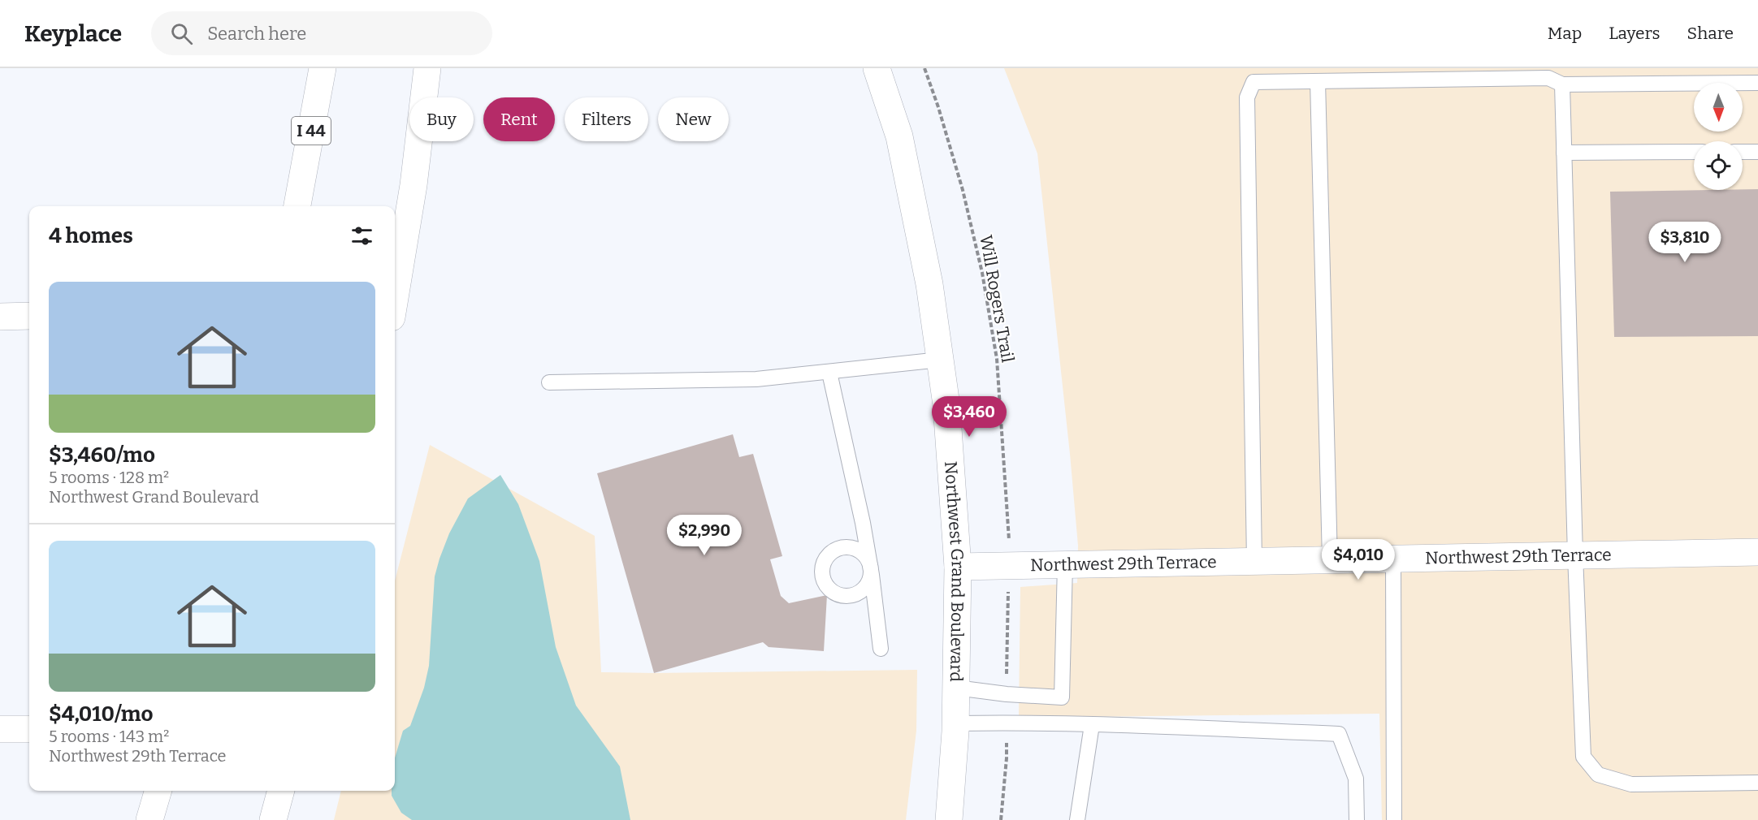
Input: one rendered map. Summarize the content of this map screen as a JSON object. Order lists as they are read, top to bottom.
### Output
{
  "streets": {
    "main road": ["I 44", "Northwest 29th Terrace", "Northwest Grand Boulevard"],
    "path": ["Will Rogers Trail"]
  },
  "crossings": [
    ["Northwest 29th Terrace", "Northwest Grand Boulevard"]
  ],
  "north": "bottom",
  "page": {
    "header": "Keyplace",
    "search": "Search here",
    "nav": ["Map", "Layers", "Share"],
    "chip": [
      "Buy",
      "Rent",
      "Filters",
      "New"
    ],
    "heading": "4 homes",
    "price": [
      "$3,810",
      "$3,460",
      "$2,990",
      "$4,010"
    ],
    "list": [
      {
        "name": "$3,460/mo",
        "note": "5 rooms · 128 m² · Northwest Grand Boulevard"
      },
      {
        "name": "$4,010/mo",
        "note": "5 rooms · 143 m² · Northwest 29th Terrace"
      }
    ]
  }
}
